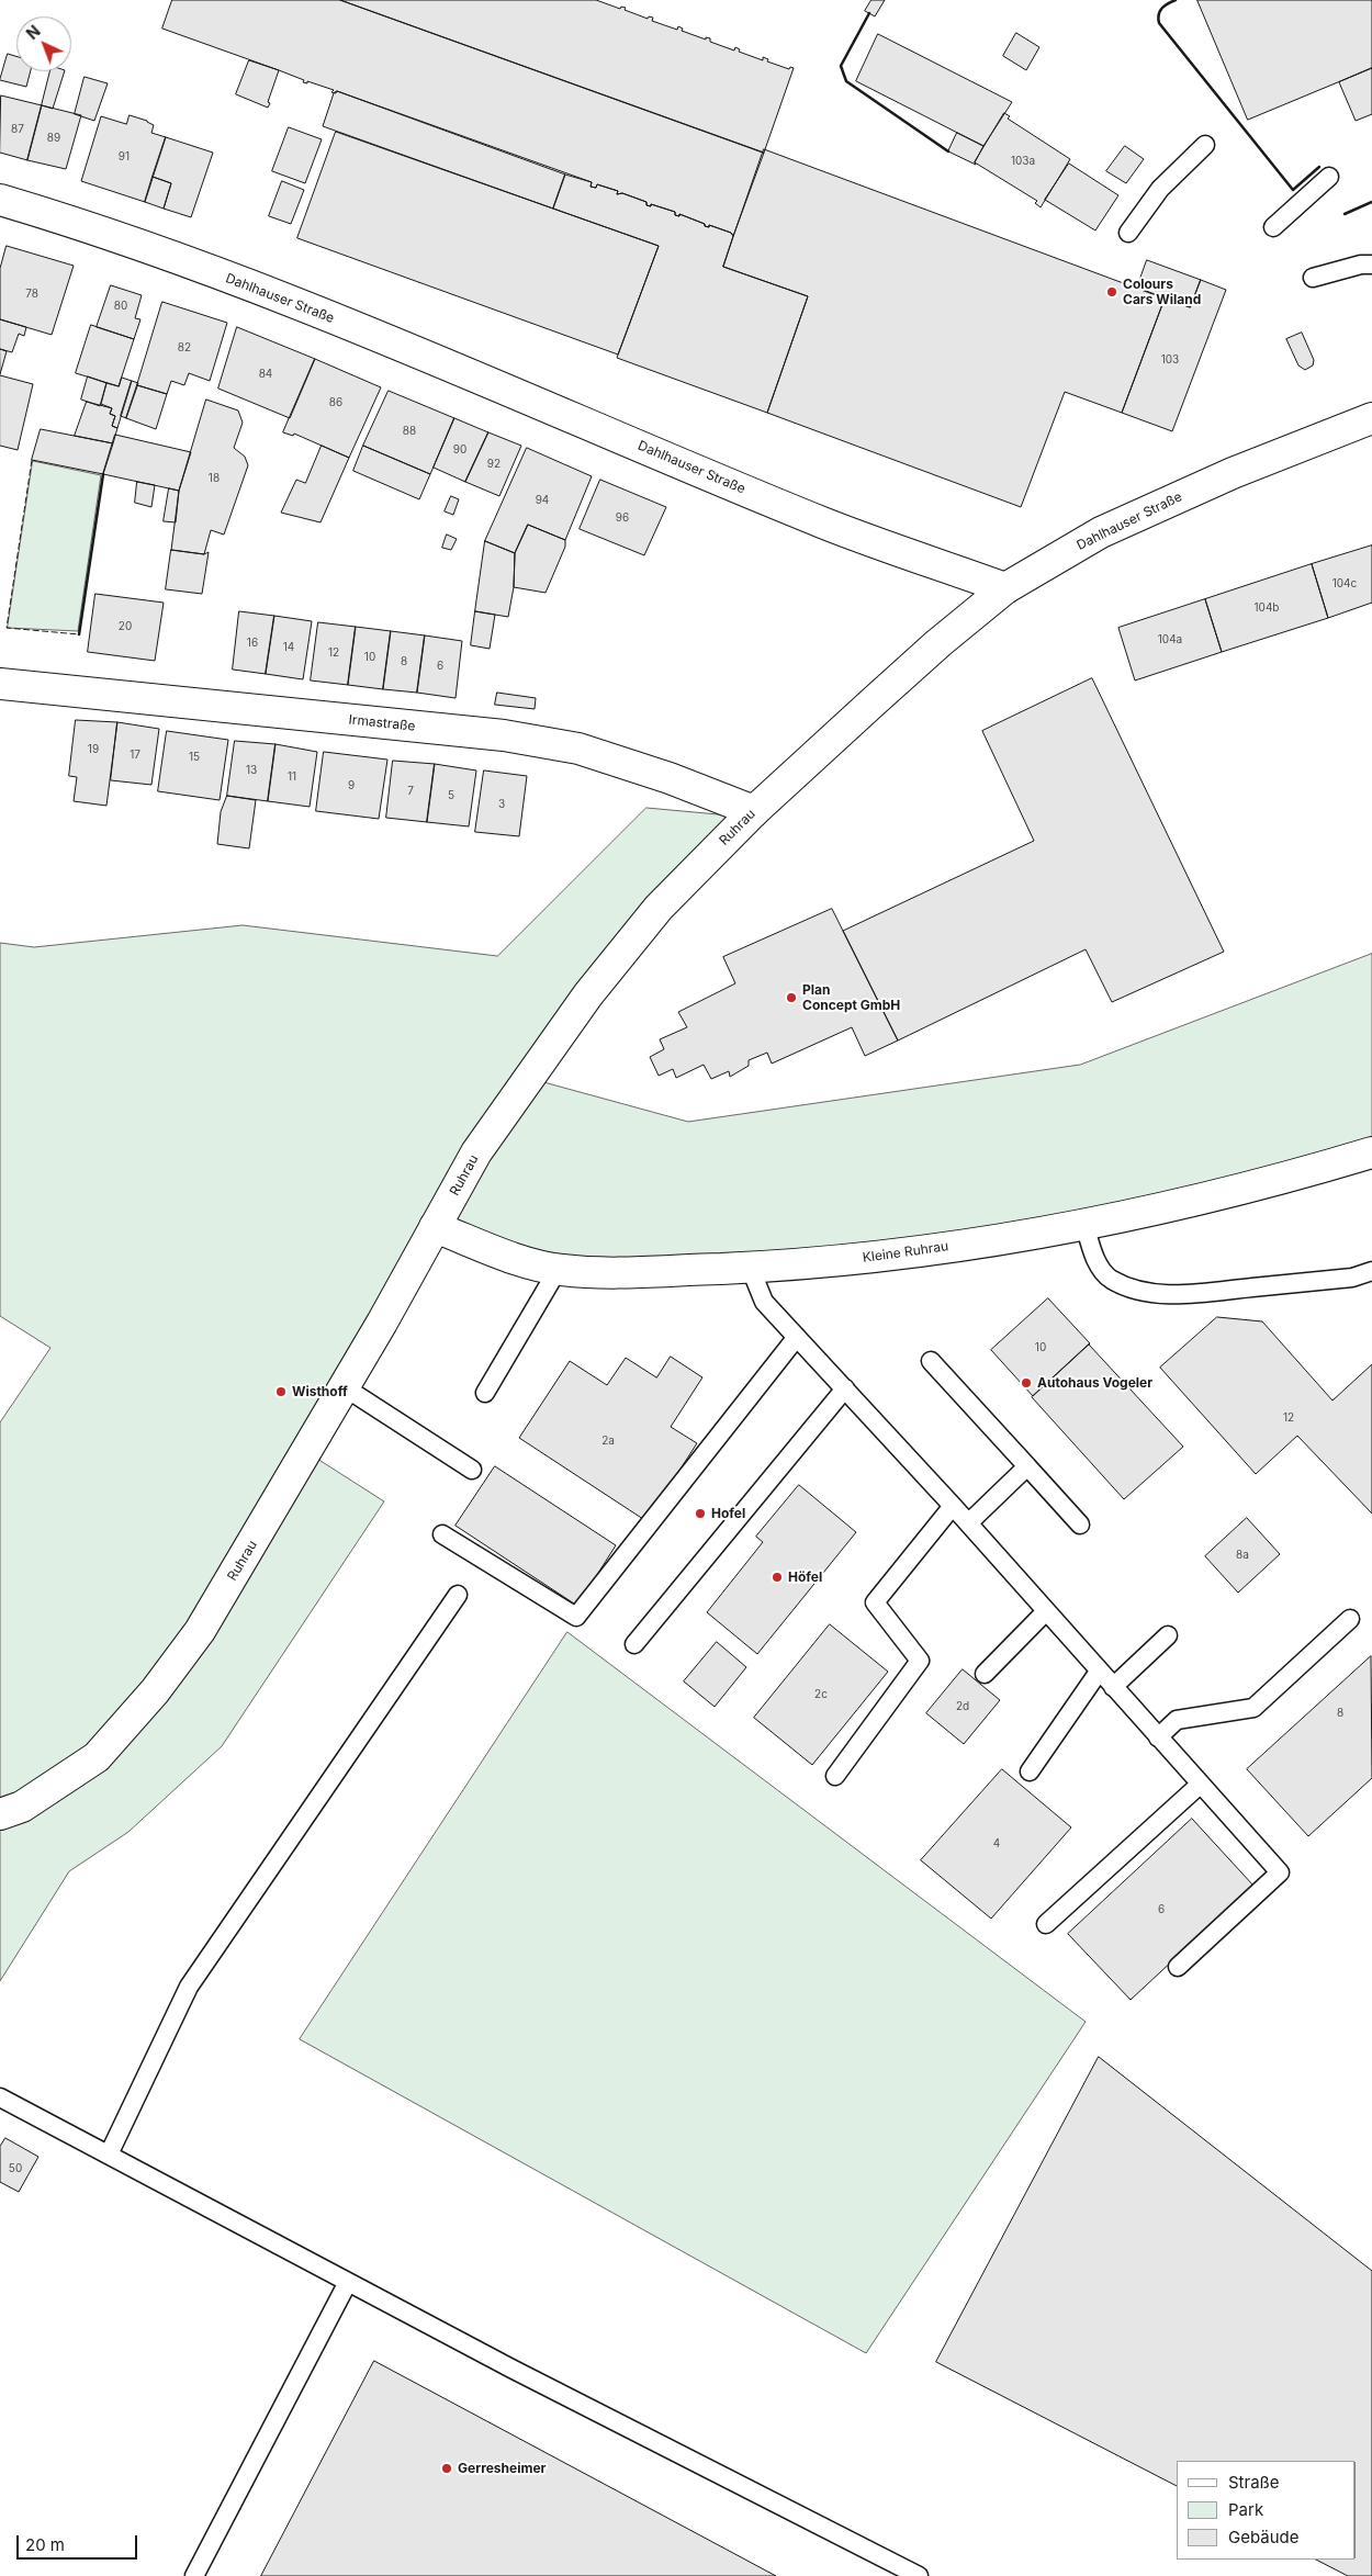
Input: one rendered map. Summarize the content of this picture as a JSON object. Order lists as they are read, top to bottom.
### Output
{
  "streets": {
    "street": [
      "Dahlhauser Straße",
      "Irmastraße",
      "Ruhrau",
      "Kleine Ruhrau"
    ]
  },
  "crossings": [
    ["Dahlhauser Straße", "Ruhrau"],
    ["Irmastraße", "Ruhrau"],
    ["Ruhrau", "Kleine Ruhrau"]
  ],
  "places": [
    "Colours Cars Wiland",
    "Plan Concept GmbH",
    "Autohaus Vogeler",
    "Wisthoff",
    "Hofel",
    "Höfel",
    "Gerresheimer"
  ],
  "house_numbers": [
    "87",
    "89",
    "91",
    "103a",
    "78",
    "80",
    "82",
    "103",
    "84",
    "86",
    "88",
    "90",
    "92",
    "18",
    "94",
    "96",
    "104c",
    "104b",
    "20",
    "104a",
    "16",
    "14",
    "12",
    "10",
    "8",
    "6",
    "19",
    "17",
    "15",
    "13",
    "11",
    "9",
    "7",
    "5",
    "3",
    "10",
    "12",
    "2a",
    "8a",
    "2c",
    "2d",
    "8",
    "4",
    "6",
    "50"
  ],
  "legend": ["Straße", "Park", "Gebäude"],
  "scale_bar": "20 m",
  "north": "top left"
}
